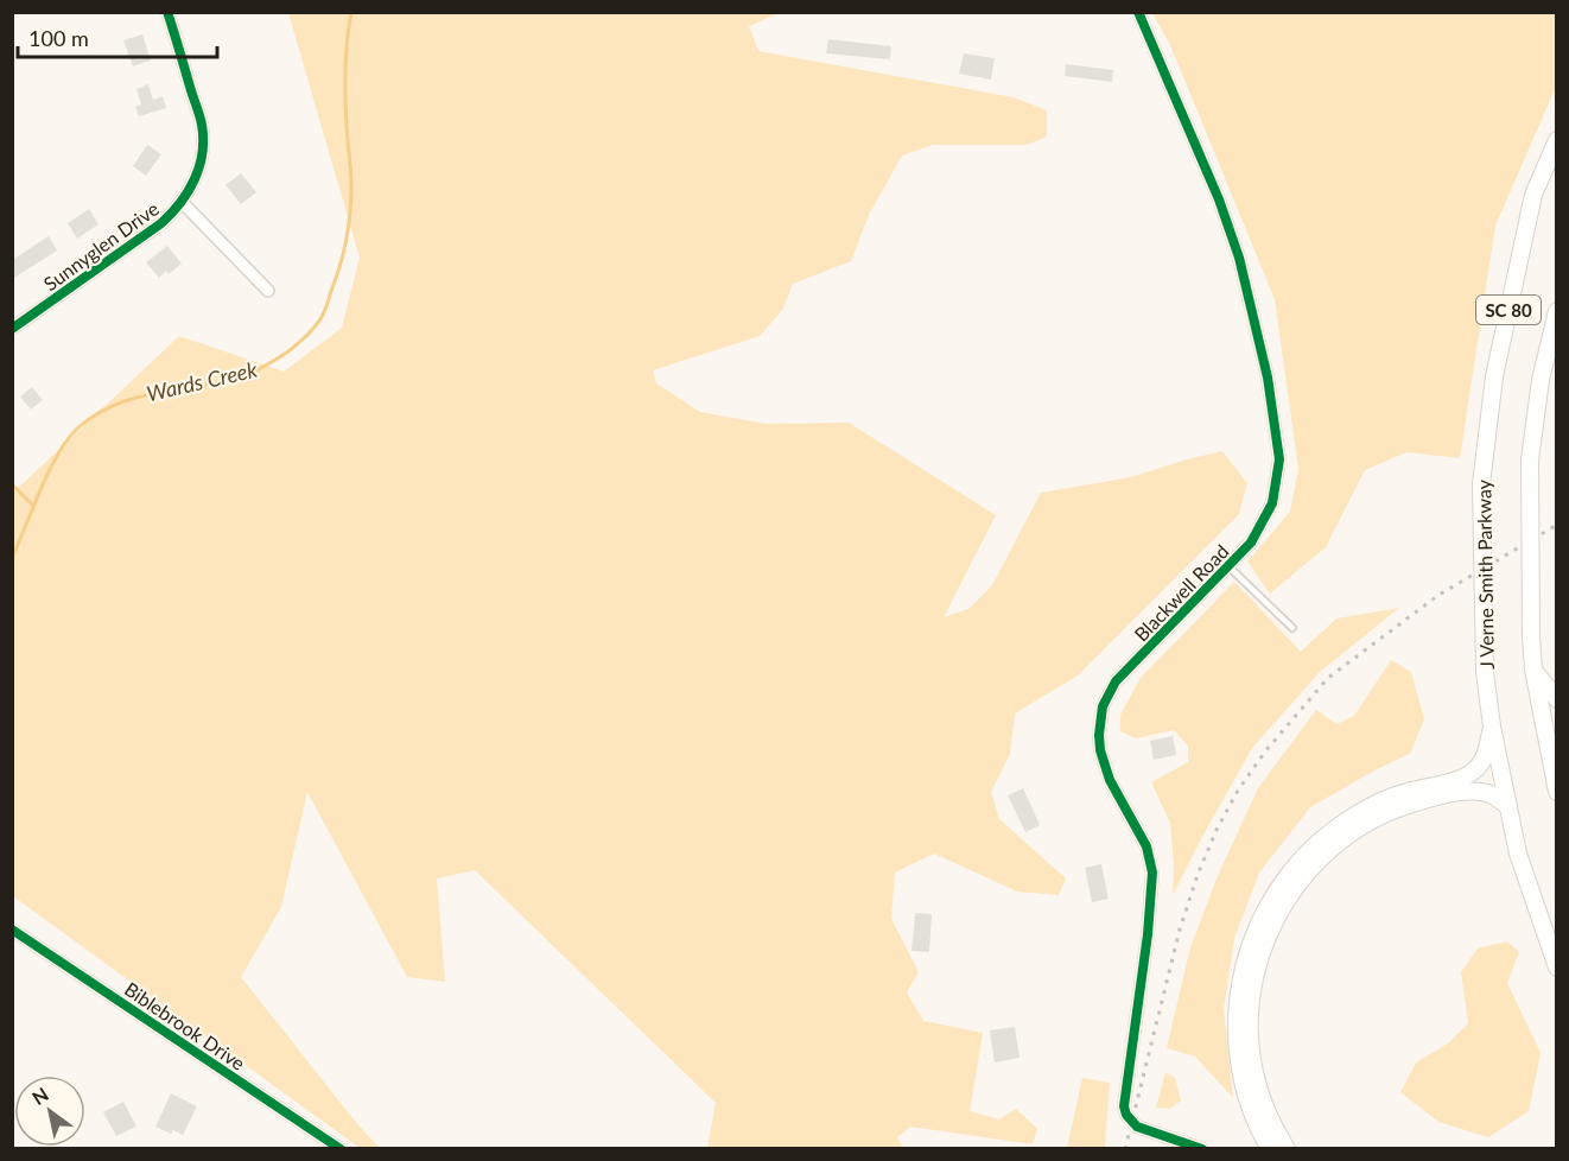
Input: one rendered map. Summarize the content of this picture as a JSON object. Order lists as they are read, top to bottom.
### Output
{
  "streets": {
    "main road": ["SC 80", "J Verne Smith Parkway"],
    "street": ["Sunnyglen Drive", "Blackwell Road", "Biblebrook Drive"]
  },
  "water": ["Wards Creek"],
  "scale_bar": "100 m",
  "north": "top left"
}
